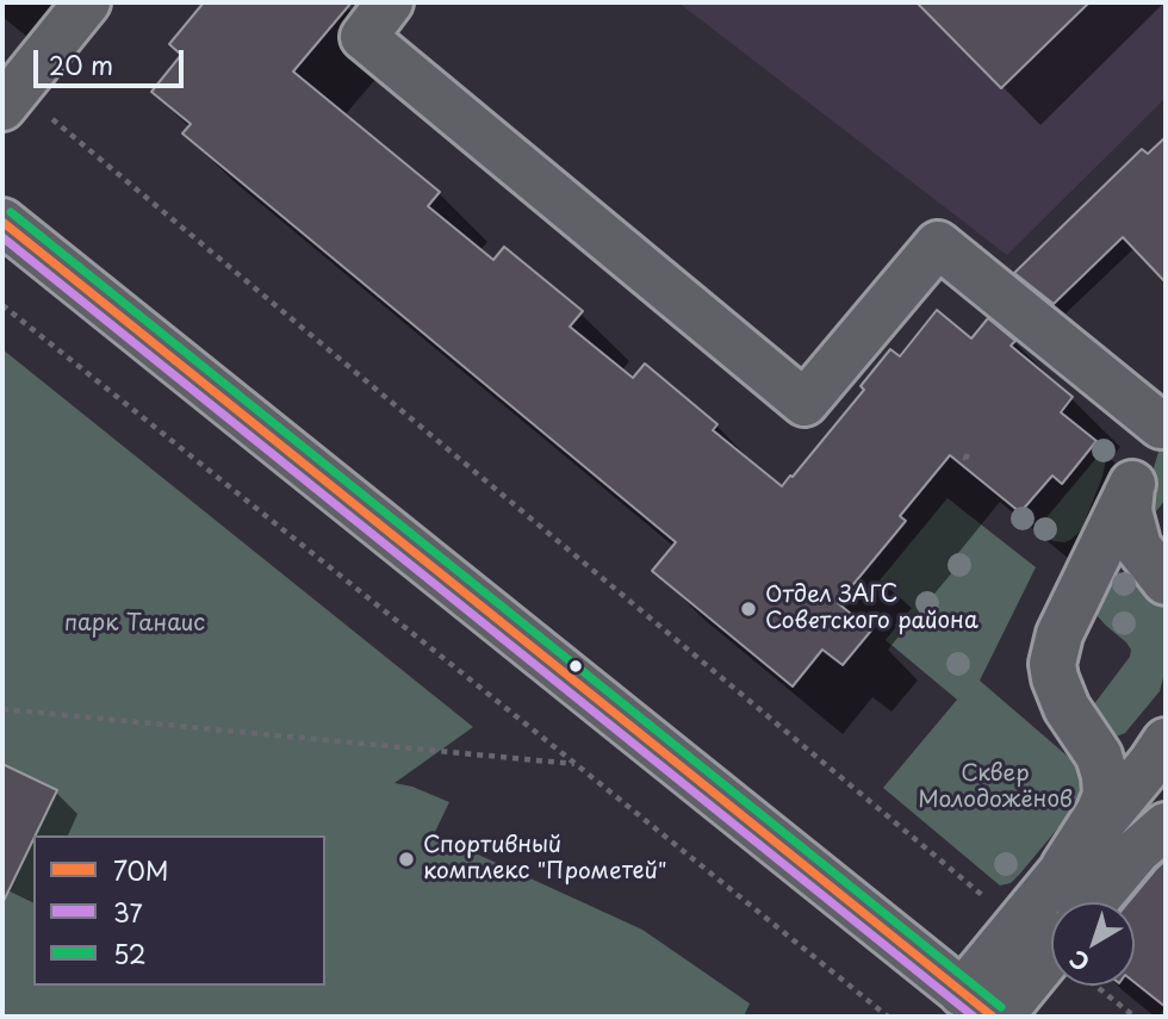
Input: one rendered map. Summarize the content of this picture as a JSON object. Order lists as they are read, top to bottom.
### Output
{
  "parks": ["парк Танаис", "Сквер Молодожёнов"],
  "places": ["Отдел ЗАГС Советского района", "Спортивный комплекс \"Прометей\""],
  "lines": ["transit line 52", "transit line 70М", "transit line 37"],
  "legend": ["70М", "37", "52"],
  "scale_bar": "20 m",
  "north": "bottom left"
}
